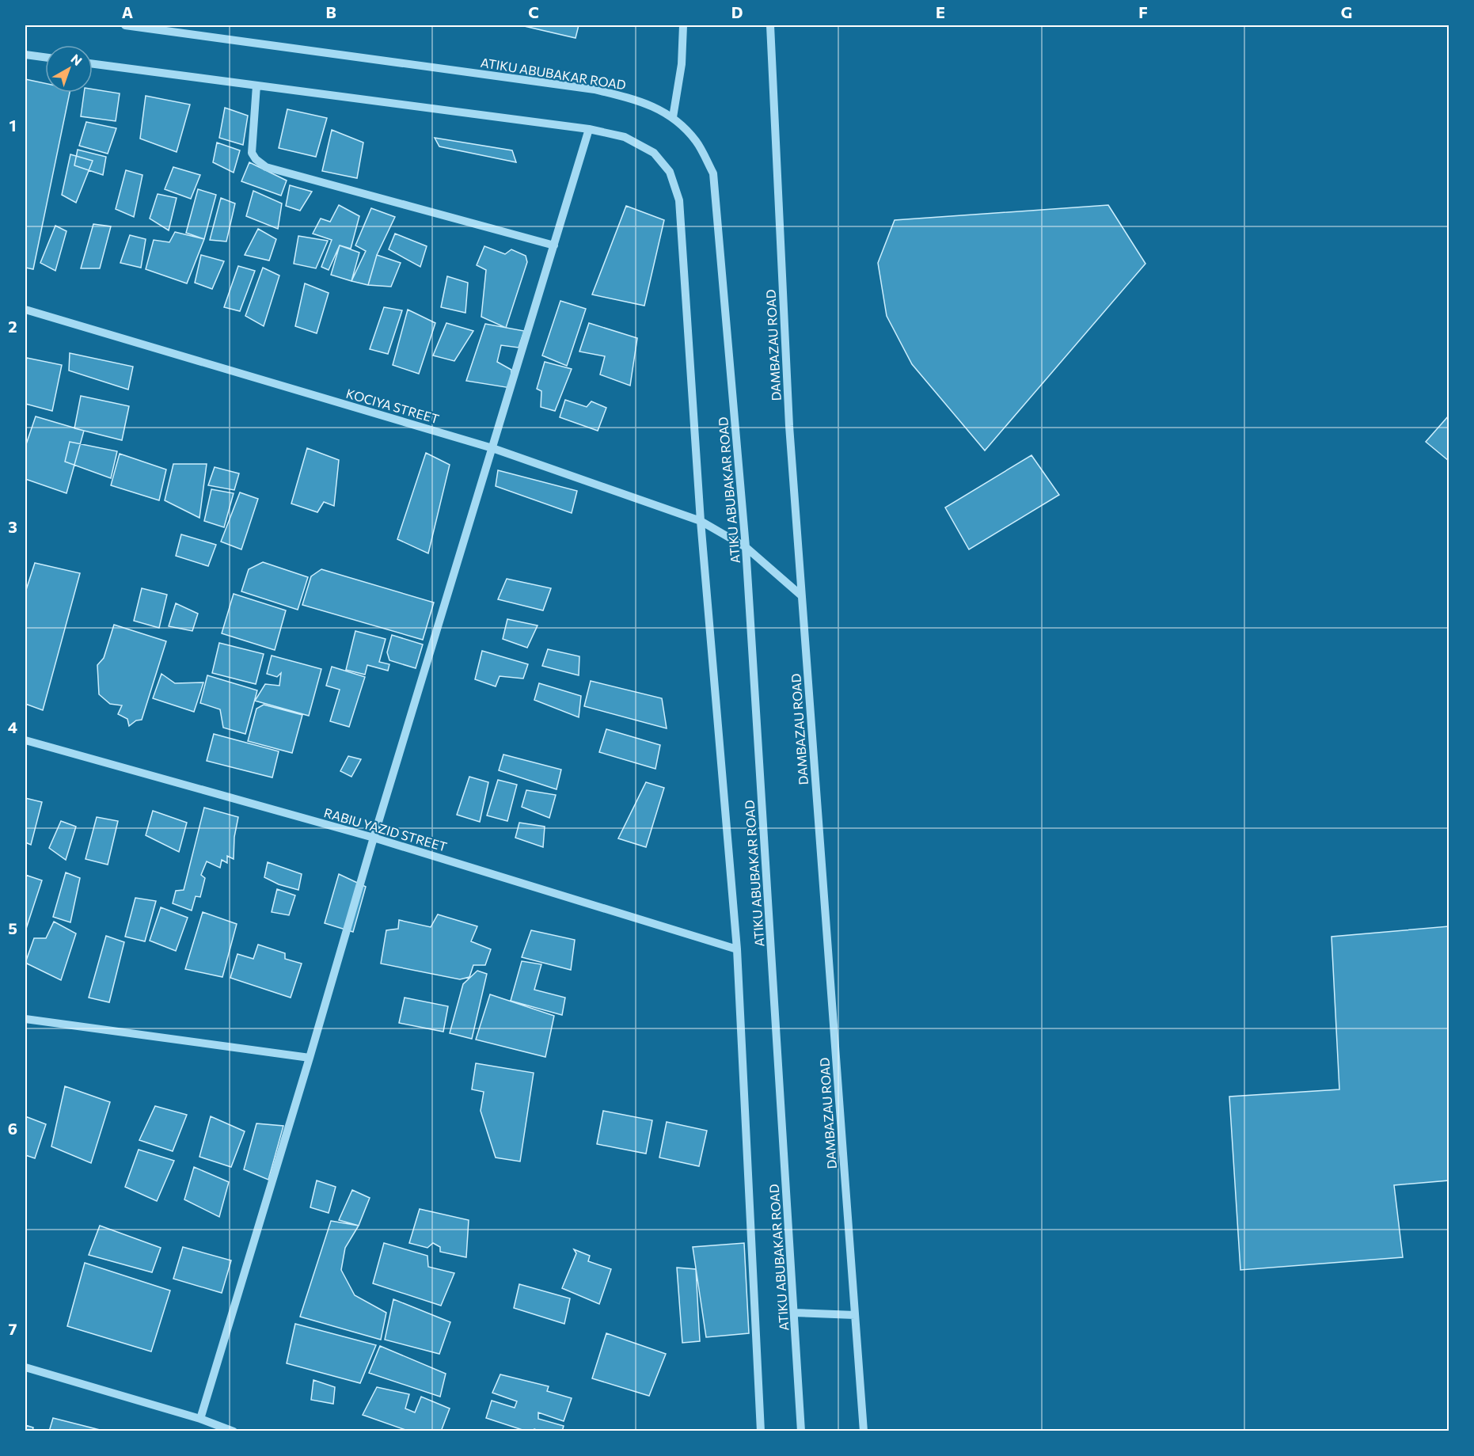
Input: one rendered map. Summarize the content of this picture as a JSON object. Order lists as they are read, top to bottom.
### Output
{
  "streets": {
    "street": [
      "ATIKU ABUBAKAR ROAD",
      "DAMBAZAU ROAD",
      "KOCIYA STREET",
      "RABIU YAZID STREET"
    ]
  },
  "crossings": [
    ["ATIKU ABUBAKAR ROAD", "KOCIYA STREET"],
    ["DAMBAZAU ROAD", "KOCIYA STREET"]
  ],
  "north": "top right",
  "grid": {
    "columns": [
      "A",
      "B",
      "C",
      "D",
      "E",
      "F",
      "G"
    ],
    "rows": [
      "1",
      "2",
      "3",
      "4",
      "5",
      "6",
      "7"
    ]
  }
}
